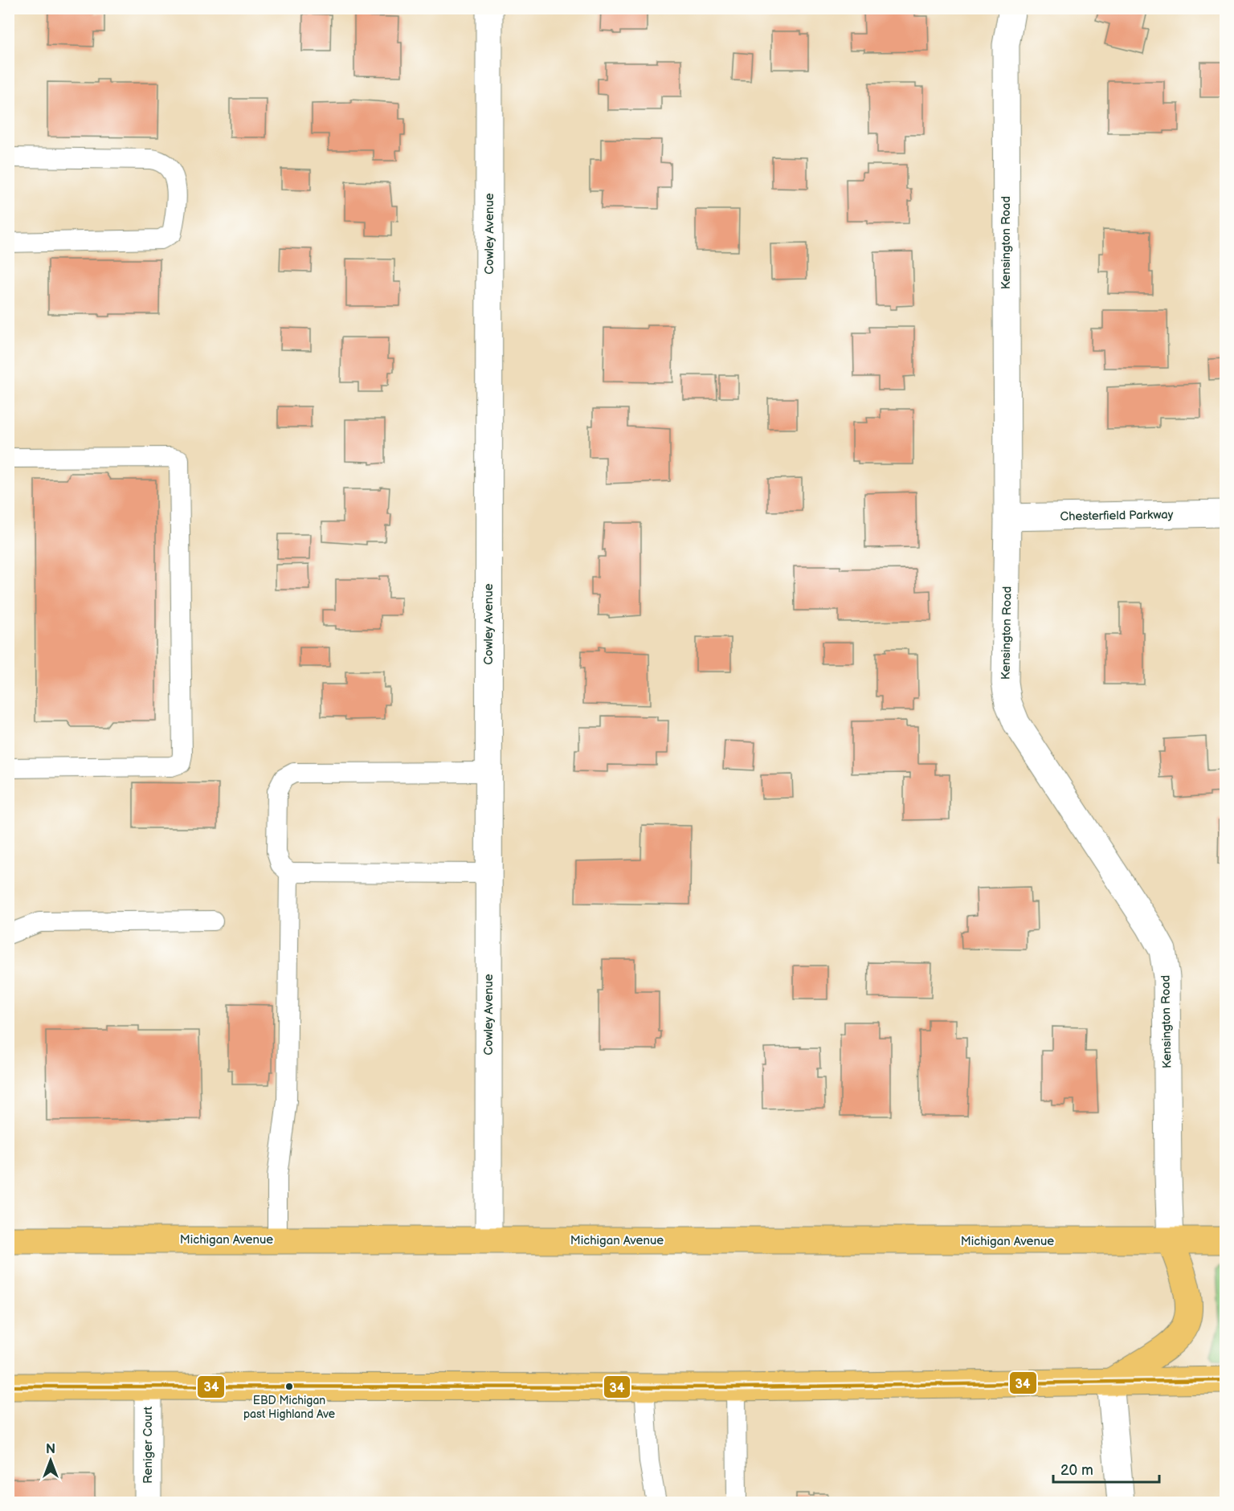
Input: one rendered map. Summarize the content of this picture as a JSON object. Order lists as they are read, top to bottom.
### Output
{
  "streets": {
    "main road": ["Michigan Avenue"],
    "street": [
      "Cowley Avenue",
      "Kensington Road",
      "Chesterfield Parkway",
      "Reniger Court"
    ]
  },
  "crossings": [
    ["Cowley Avenue", "Michigan Avenue"],
    ["Kensington Road", "Chesterfield Parkway"],
    ["Kensington Road", "Michigan Avenue"]
  ],
  "places": ["EBD Michigan past Highland Ave"],
  "lines": ["transit line 34"],
  "scale_bar": "20 m",
  "north": "top"
}
